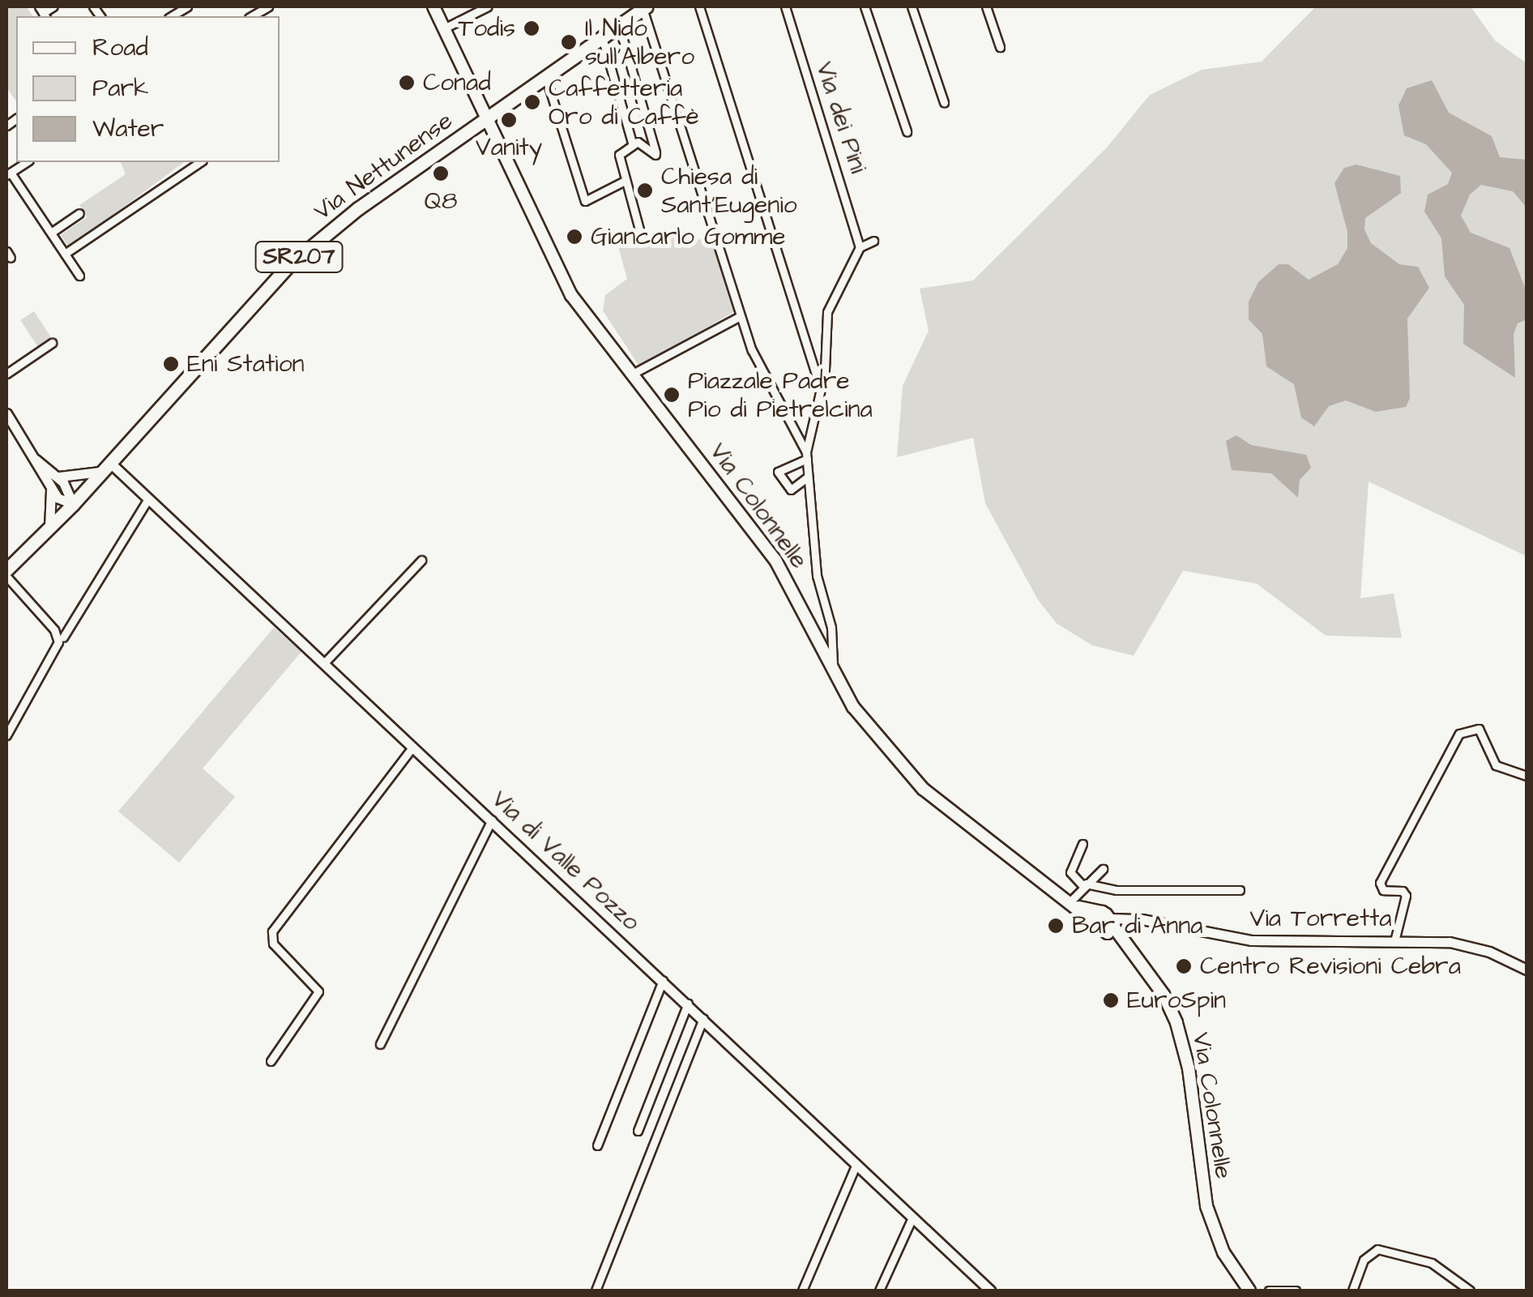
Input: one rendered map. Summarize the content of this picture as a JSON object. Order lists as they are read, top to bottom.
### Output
{
  "streets": {
    "main road": ["Via Nettunense", "SR207", "Via Colonnelle"],
    "street": ["Via dei Pini", "Via di Valle Pozzo", "Via Torretta"]
  },
  "crossings": [
    ["Via Nettunense", "Via Colonnelle"],
    ["Via Nettunense", "Via di Valle Pozzo"],
    ["Via Colonnelle", "Via Torretta"]
  ],
  "places": [
    "Todis",
    "Il Nido sull'Albero",
    "Conad",
    "Caffetteria Oro di Caffè",
    "Vanity",
    "Q8",
    "Chiesa di Sant'Eugenio",
    "Giancarlo Gomme",
    "Eni Station",
    "Piazzale Padre Pio di Pietrelcina",
    "Bar di Anna",
    "Centro Revisioni Cebra",
    "EuroSpin"
  ],
  "legend": ["Road", "Park", "Water"]
}
